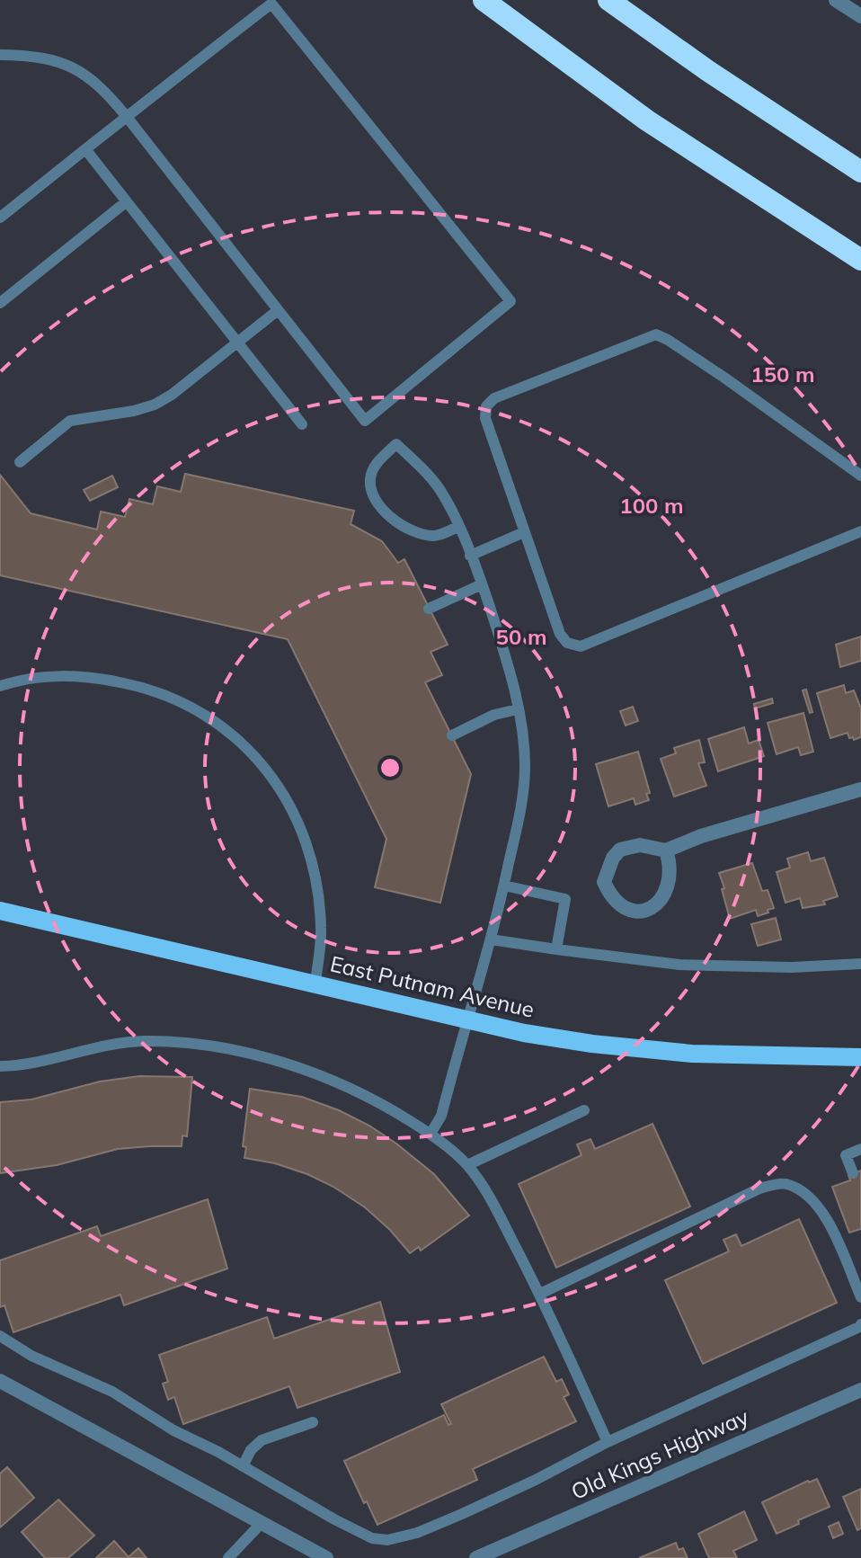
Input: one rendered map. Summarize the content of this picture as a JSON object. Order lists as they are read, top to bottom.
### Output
{
  "streets": {
    "main road": ["East Putnam Avenue"],
    "street": ["Old Kings Highway"]
  },
  "rings": ["150 m", "100 m", "50 m"]
}
